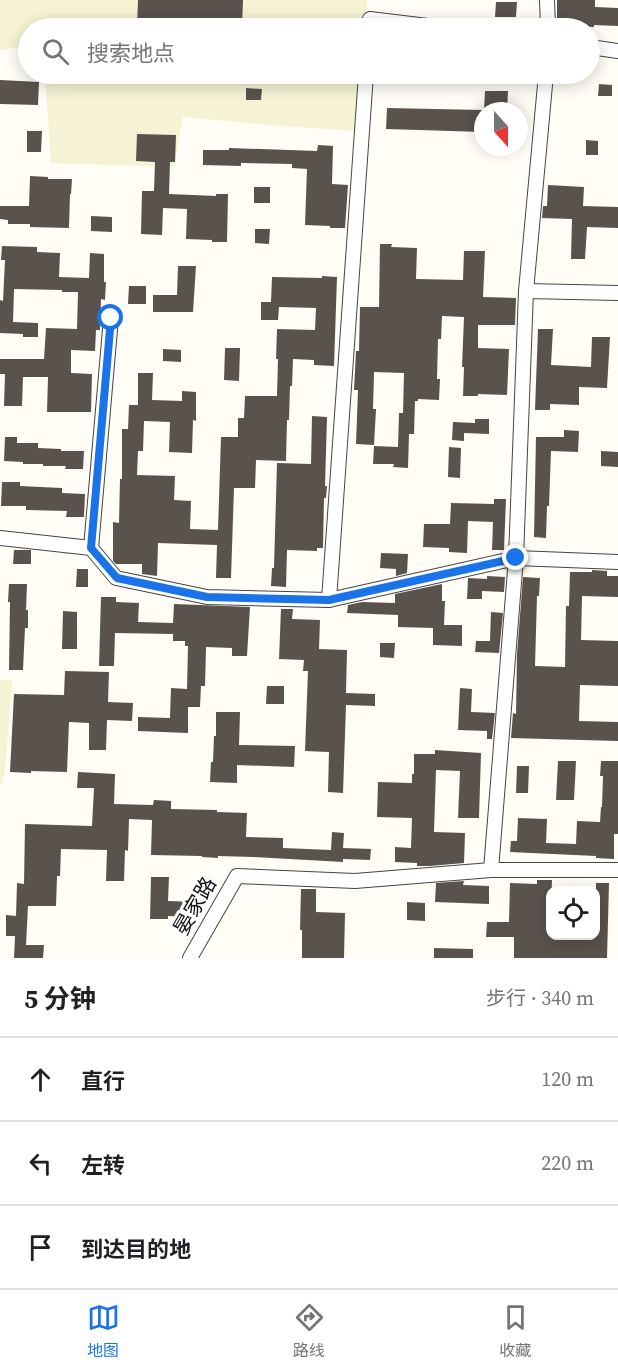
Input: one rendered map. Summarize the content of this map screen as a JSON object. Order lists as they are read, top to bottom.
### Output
{
  "streets": {
    "street": ["晏家路"]
  },
  "north": "bottom",
  "page": {
    "search": "搜索地点",
    "heading": ["5 分钟", "步行 · 340 m"],
    "list": [
      ["直行", "120 m"],
      ["左转", "220 m"],
      "到达目的地"
    ],
    "nav": ["地图", "路线", "收藏"]
  }
}
